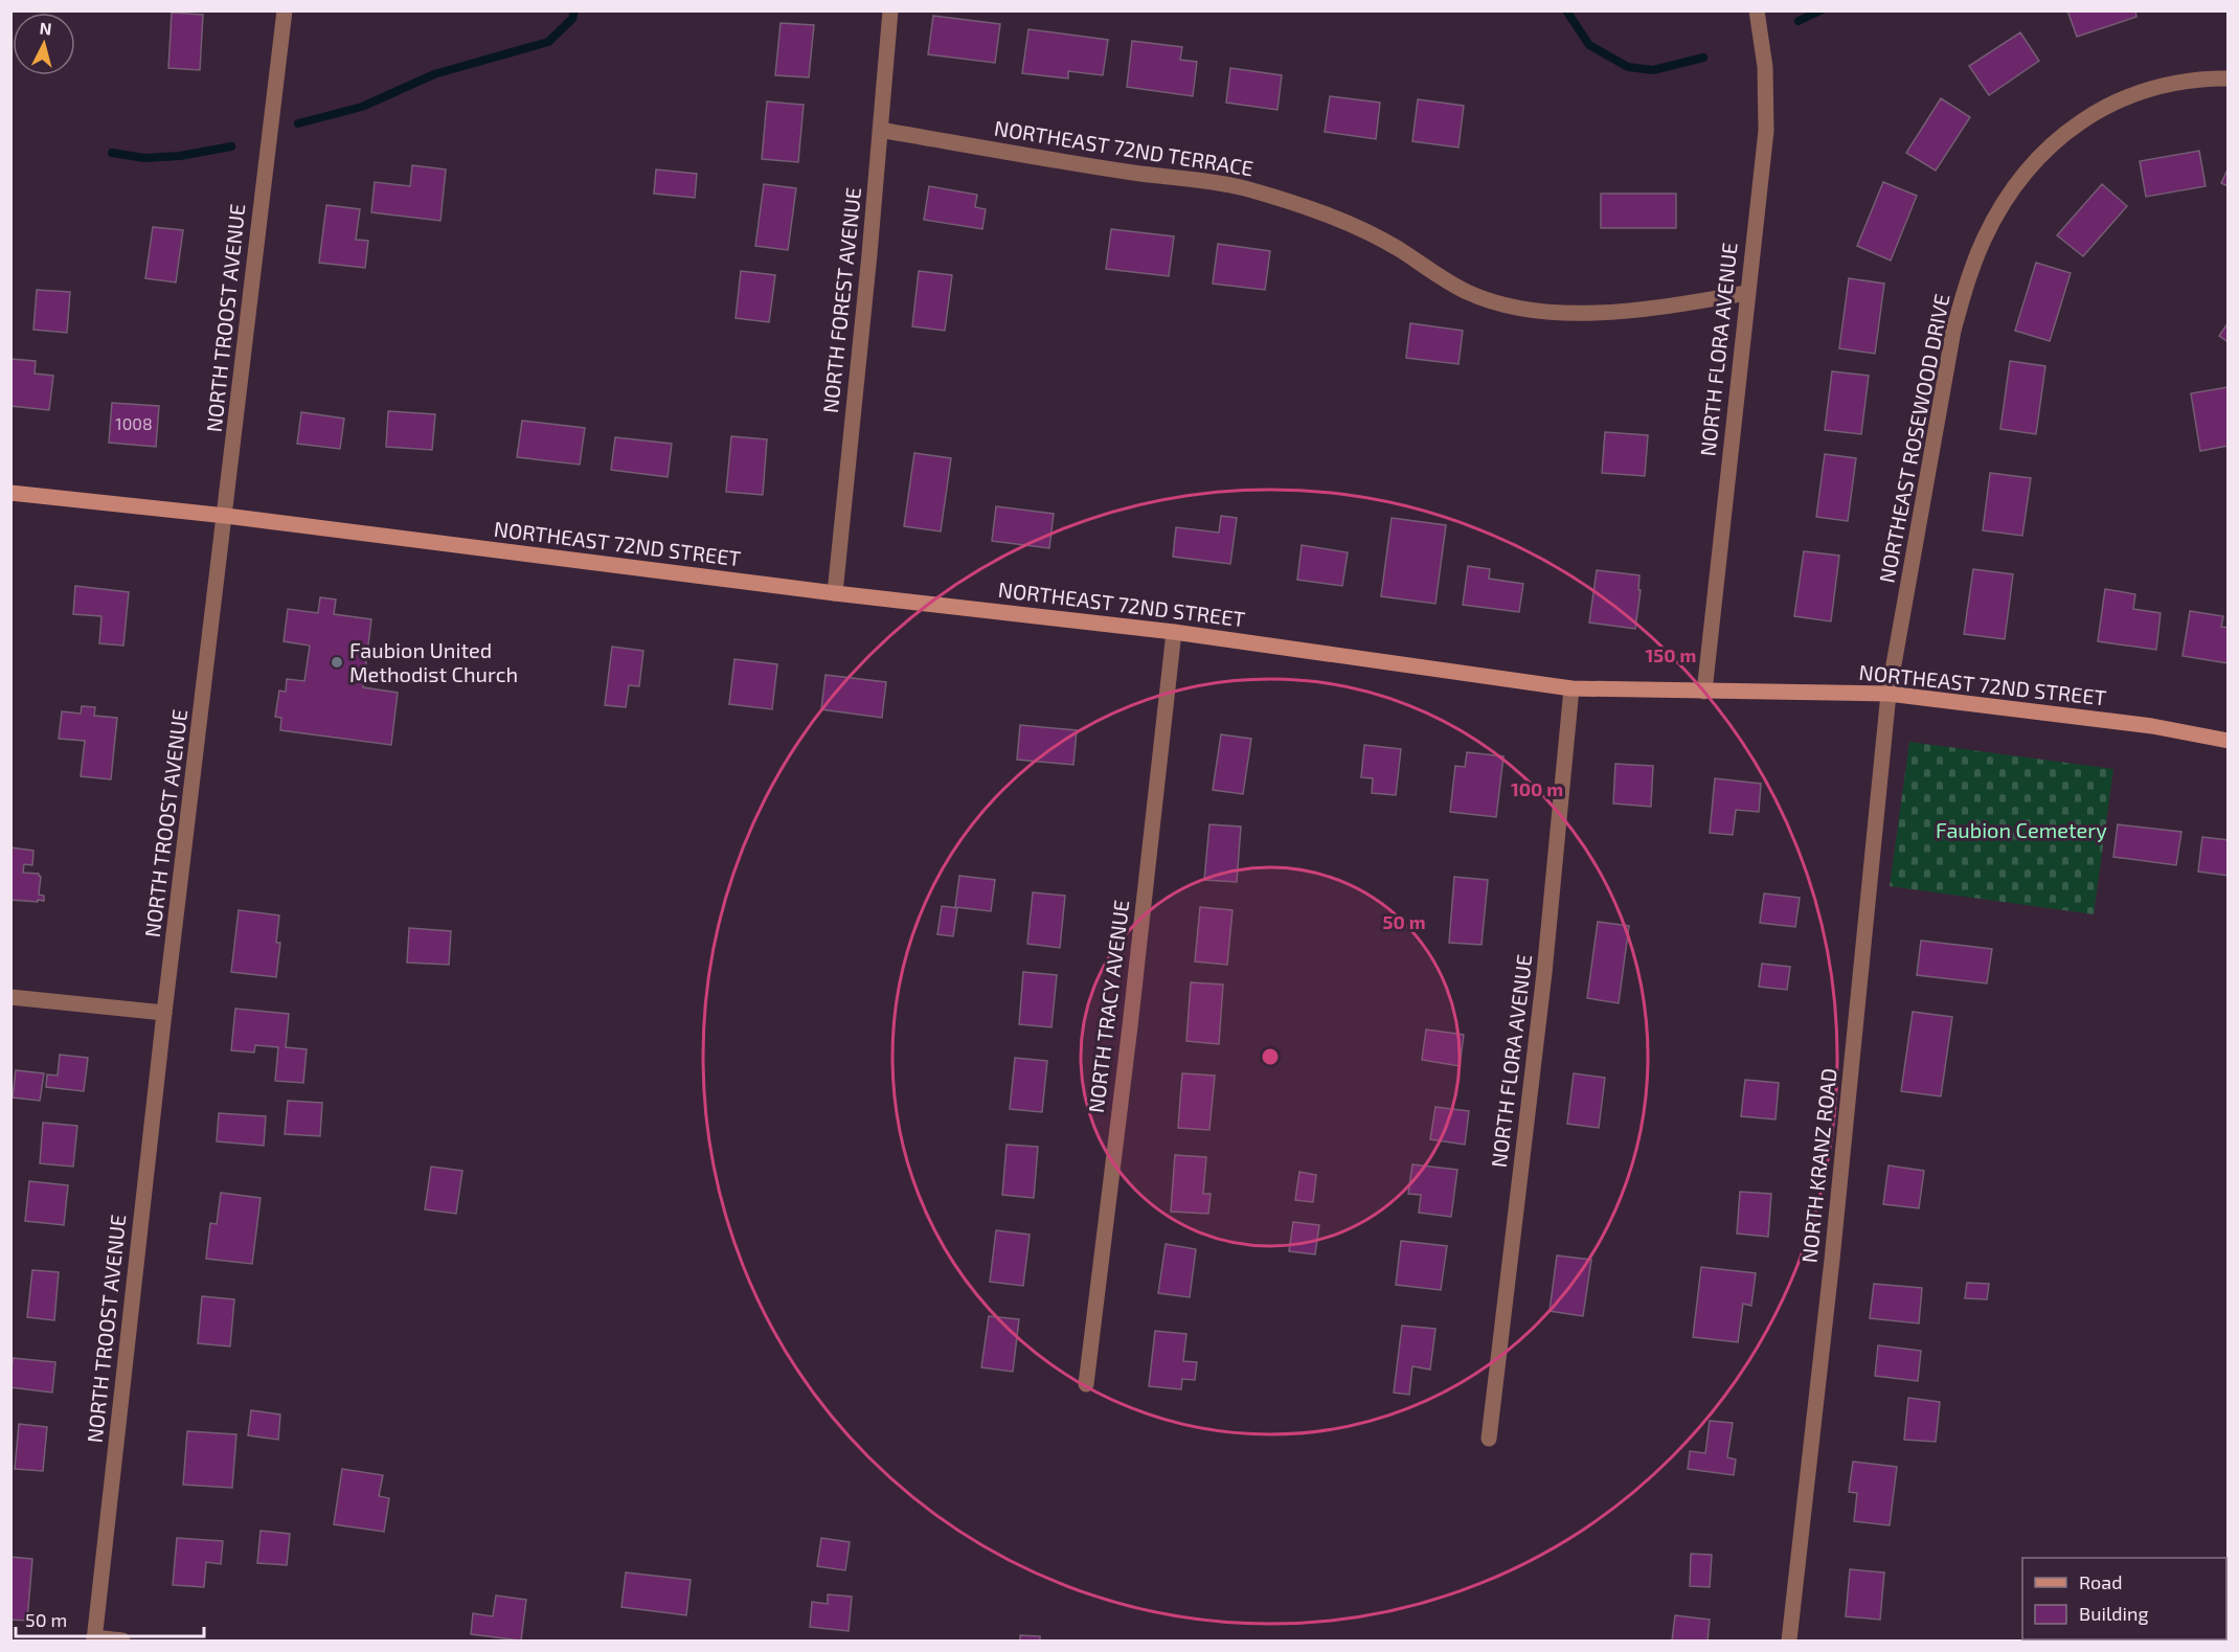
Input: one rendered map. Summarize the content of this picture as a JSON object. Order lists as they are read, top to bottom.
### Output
{
  "streets": {
    "main road": ["NORTHEAST 72ND STREET"],
    "street": [
      "NORTHEAST 72ND TERRACE",
      "NORTH FOREST AVENUE",
      "NORTH TROOST AVENUE",
      "NORTH FLORA AVENUE",
      "NORTHEAST ROSEWOOD DRIVE",
      "NORTH TRACY AVENUE",
      "NORTH KRANZ ROAD"
    ]
  },
  "crossings": [
    ["NORTHEAST 72ND TERRACE", "NORTH FOREST AVENUE"],
    ["NORTHEAST 72ND TERRACE", "NORTH FLORA AVENUE"],
    ["NORTH FOREST AVENUE", "NORTHEAST 72ND STREET"],
    ["NORTH TROOST AVENUE", "NORTHEAST 72ND STREET"],
    ["NORTH FLORA AVENUE", "NORTHEAST 72ND STREET"],
    ["NORTHEAST ROSEWOOD DRIVE", "NORTHEAST 72ND STREET"],
    ["NORTHEAST ROSEWOOD DRIVE", "NORTH KRANZ ROAD"],
    ["NORTHEAST 72ND STREET", "NORTH TRACY AVENUE"],
    ["NORTHEAST 72ND STREET", "NORTH KRANZ ROAD"]
  ],
  "parks": ["Faubion Cemetery"],
  "places": ["Faubion United Methodist Church"],
  "house_numbers": ["1008"],
  "legend": ["Road", "Building"],
  "scale_bar": "50 m",
  "north": "top",
  "rings": ["150 m", "100 m", "50 m"]
}
